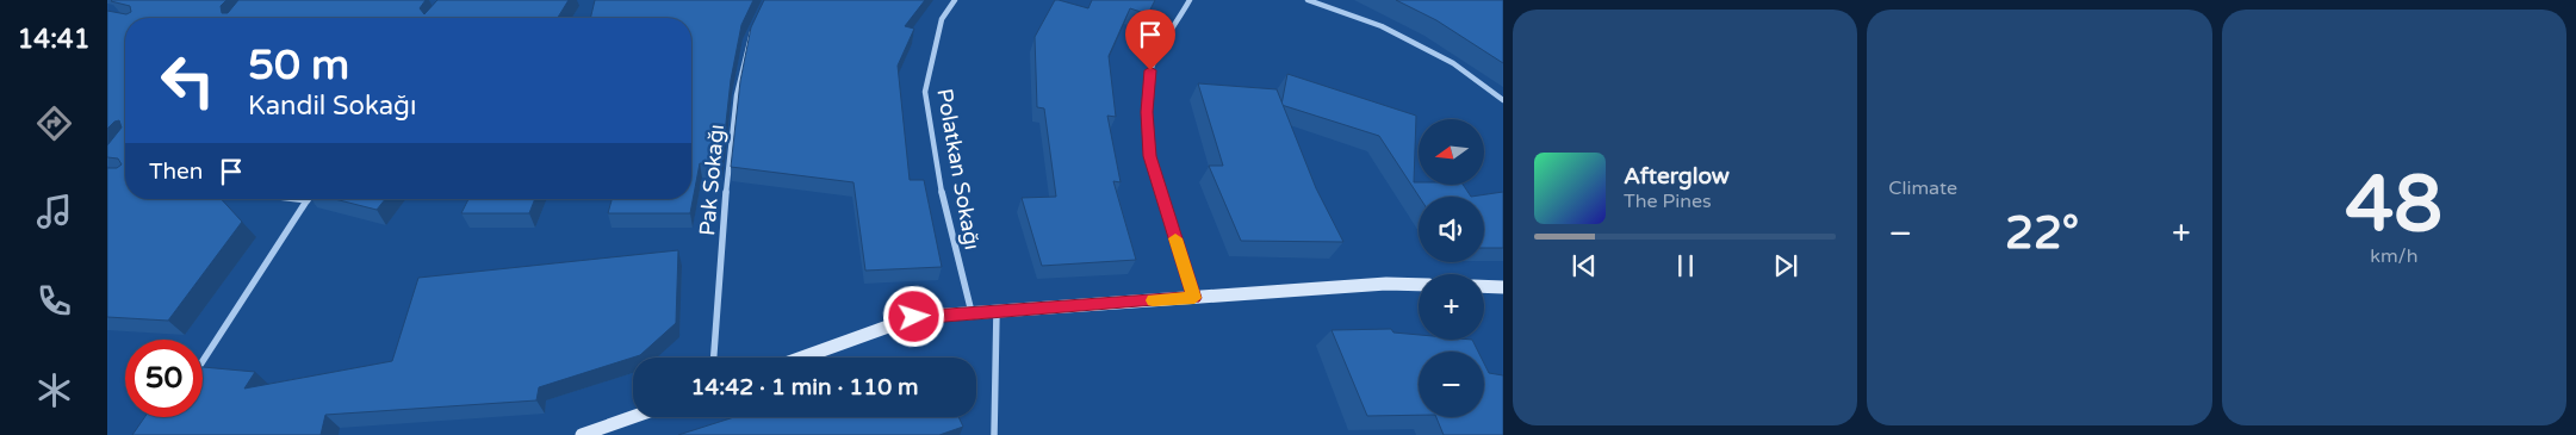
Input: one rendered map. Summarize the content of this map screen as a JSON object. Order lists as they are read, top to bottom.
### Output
{
  "streets": {
    "street": ["Polatkan Sokağı", "Pak Sokağı"]
  },
  "north": "left",
  "page": {
    "tabs": "14:41",
    "tile": [
      "Climate",
      ["48", "km/h"]
    ],
    "turn": ["50 m", "Kandil Sokağı"],
    "map_buttons": ["+", "−"],
    "then": "Then",
    "song": ["Afterglow", "The Pines"],
    "heat": ["−", "22°", "+"],
    "limit": "50",
    "trip": "14:42 · 1 min · 110 m"
  }
}
